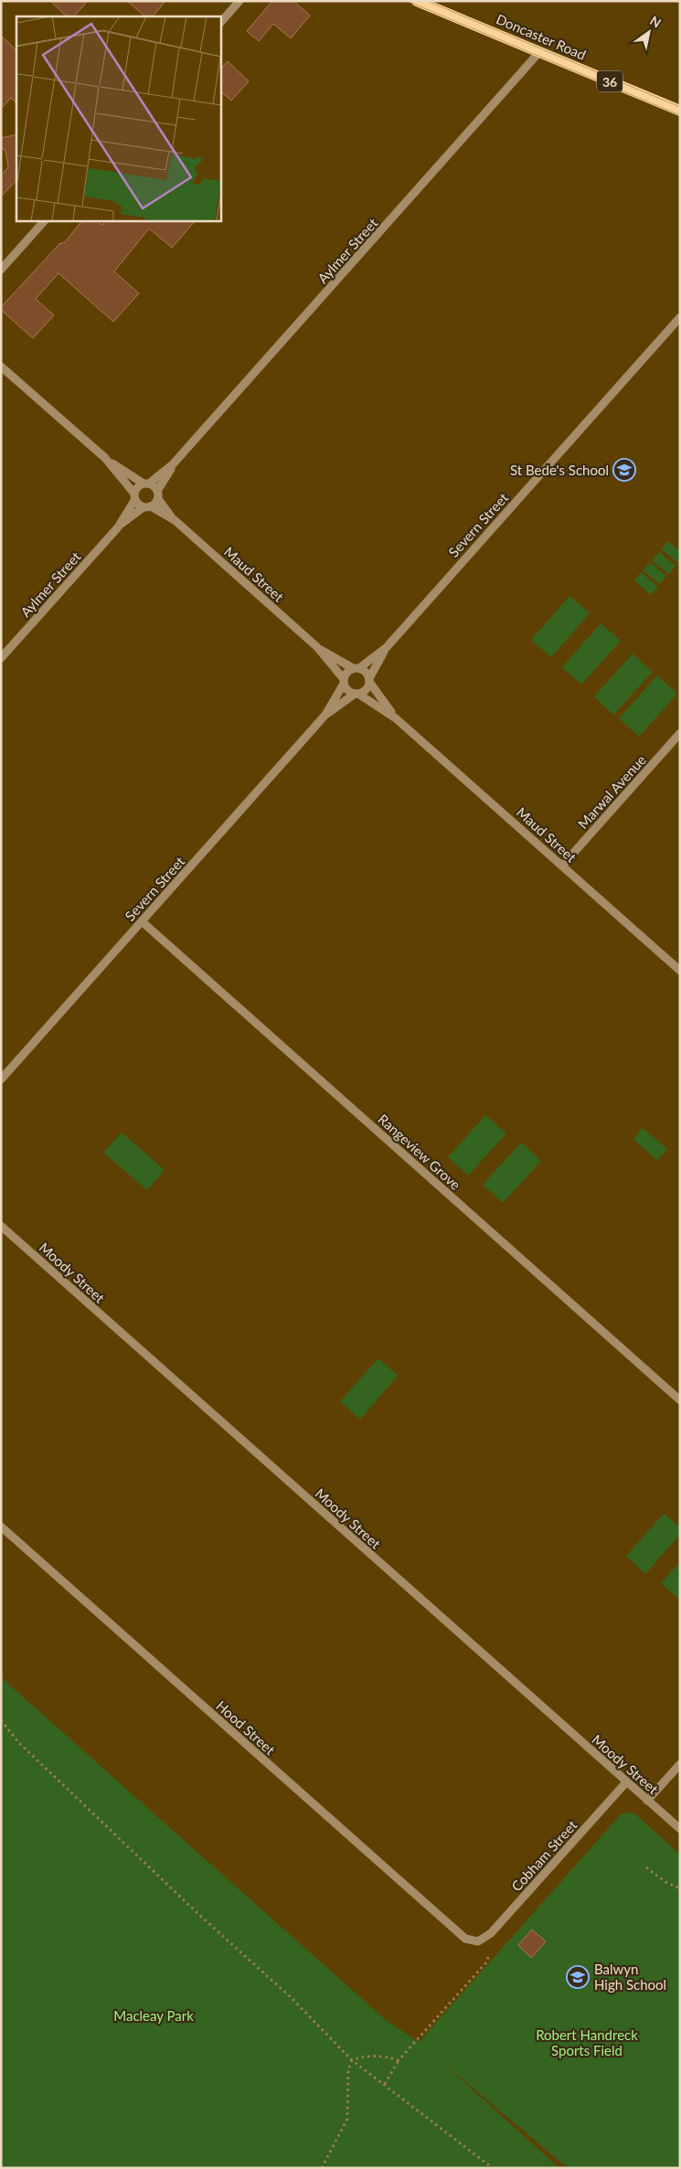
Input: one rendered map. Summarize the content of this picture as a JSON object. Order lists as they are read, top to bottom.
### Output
{
  "streets": {
    "main road": ["Doncaster Road", "36"],
    "street": [
      "Aylmer Street",
      "Severn Street",
      "Maud Street",
      "Marwal Avenue",
      "Rangeview Grove",
      "Moody Street",
      "Hood Street",
      "Cobham Street"
    ]
  },
  "crossings": [
    ["Doncaster Road", "Aylmer Street"],
    ["Aylmer Street", "Maud Street"],
    ["Severn Street", "Maud Street"],
    ["Severn Street", "Rangeview Grove"],
    ["Maud Street", "Marwal Avenue"],
    ["Moody Street", "Cobham Street"],
    ["Hood Street", "Cobham Street"]
  ],
  "parks": ["Macleay Park", "Robert Handreck Sports Field"],
  "places": {
    "school or university": ["St Bede's School", "Balwyn High School"]
  },
  "north": "top right"
}
